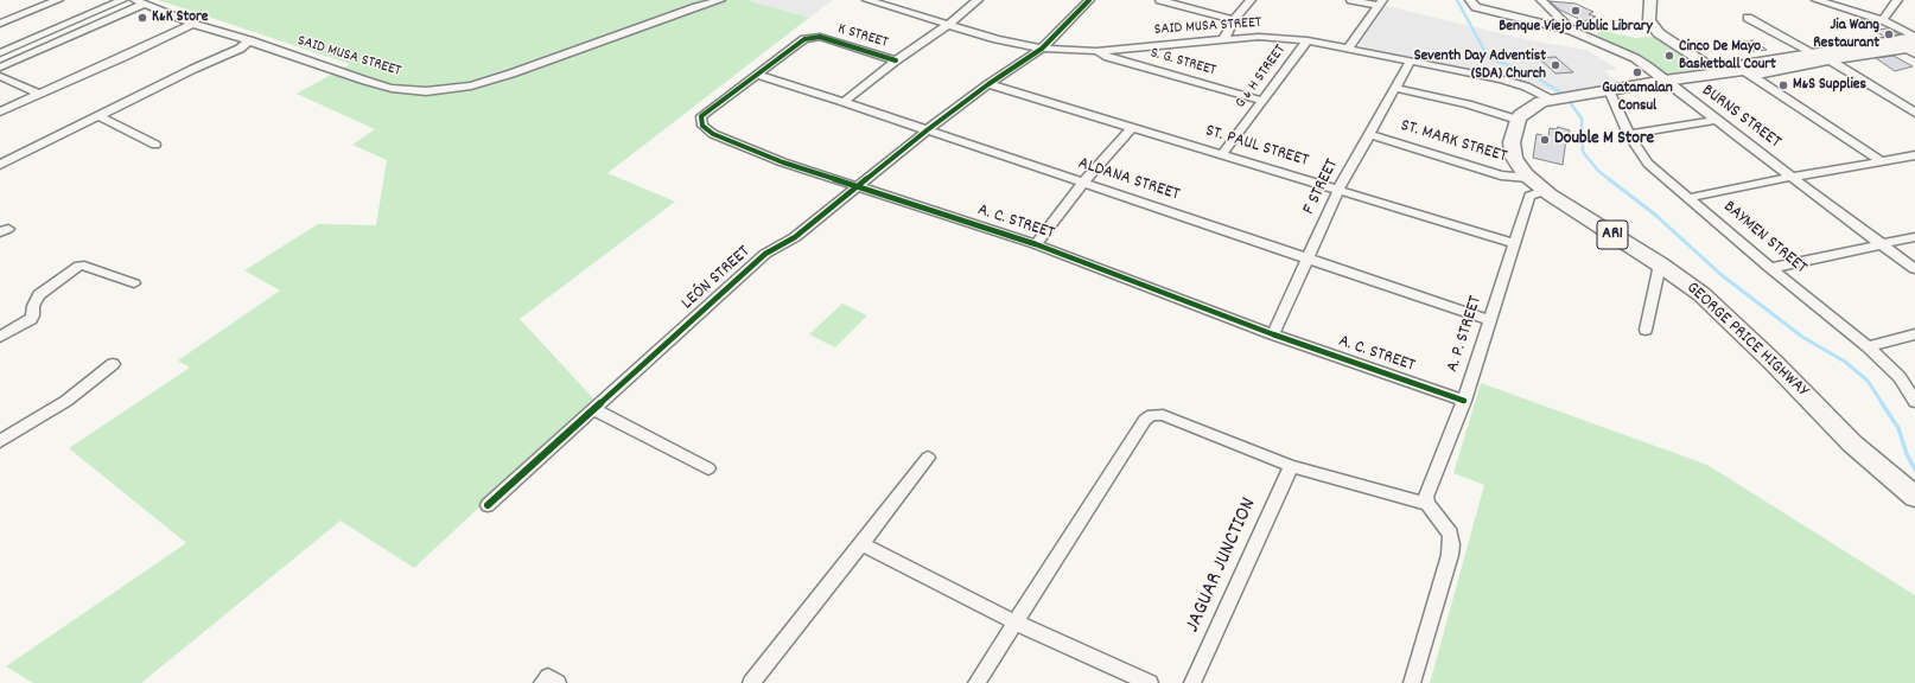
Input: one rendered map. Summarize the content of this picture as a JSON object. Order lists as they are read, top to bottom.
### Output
{
  "streets": {
    "highway": ["AR1", "GEORGE PRICE HIGHWAY"],
    "street": [
      "SAID MUSA STREET",
      "K STREET",
      "S. G. STREET",
      "G & H STREET",
      "BURNS STREET",
      "ST. MARK STREET",
      "ST. PAUL STREET",
      "ALDANA STREET",
      "F STREET",
      "A. C. STREET",
      "BAYMEN STREET",
      "LEÓN STREET",
      "A. P. STREET",
      "JAGUAR JUNCTION"
    ]
  },
  "crossings": [
    ["SAID MUSA STREET", "S. G. STREET"],
    ["SAID MUSA STREET", "G & H STREET"],
    ["SAID MUSA STREET", "F STREET"],
    ["SAID MUSA STREET", "LEÓN STREET"],
    ["K STREET", "A. C. STREET"],
    ["S. G. STREET", "G & H STREET"],
    ["G & H STREET", "ST. PAUL STREET"],
    ["ST. MARK STREET", "F STREET"],
    ["ST. MARK STREET", "GEORGE PRICE HIGHWAY"],
    ["ST. PAUL STREET", "F STREET"],
    ["ST. PAUL STREET", "LEÓN STREET"],
    ["ST. PAUL STREET", "A. P. STREET"],
    ["ALDANA STREET", "F STREET"],
    ["ALDANA STREET", "A. C. STREET"],
    ["ALDANA STREET", "LEÓN STREET"],
    ["ALDANA STREET", "A. P. STREET"],
    ["F STREET", "A. C. STREET"],
    ["A. C. STREET", "LEÓN STREET"],
    ["A. C. STREET", "A. P. STREET"],
    ["A. P. STREET", "GEORGE PRICE HIGHWAY"]
  ],
  "places": [
    "Benque Viejo Public Library",
    "K&K Store",
    "Jia Wang Restaurant",
    "Cinco De Mayo Basketball Court",
    "Seventh Day Adventist (SDA) Church",
    "Guatamalan Consul",
    "M&S Supplies",
    "Double M Store"
  ]
}
